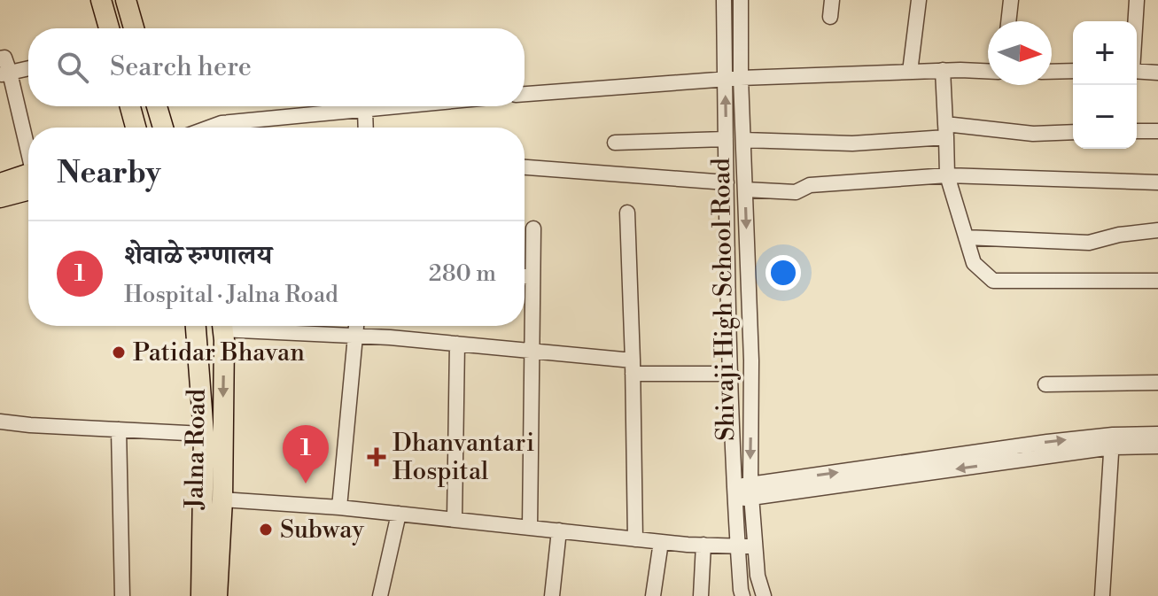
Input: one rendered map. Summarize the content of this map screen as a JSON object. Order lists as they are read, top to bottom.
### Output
{
  "streets": {
    "highway": ["Jalna Road"],
    "street": ["Shivaji High School Road"]
  },
  "places": {
    "other": ["Patidar Bhavan", "Subway"],
    "health": ["Dhanvantari Hospital"]
  },
  "north": "right",
  "page": {
    "map_buttons": ["+", "−"],
    "search": "Search here",
    "heading": "Nearby",
    "list": [
      {
        "mark": "1",
        "name": "शेवाळे रुग्णालय",
        "note": "Hospital · Jalna Road",
        "value": "280 m"
      }
    ],
    "pins": "1"
  }
}
